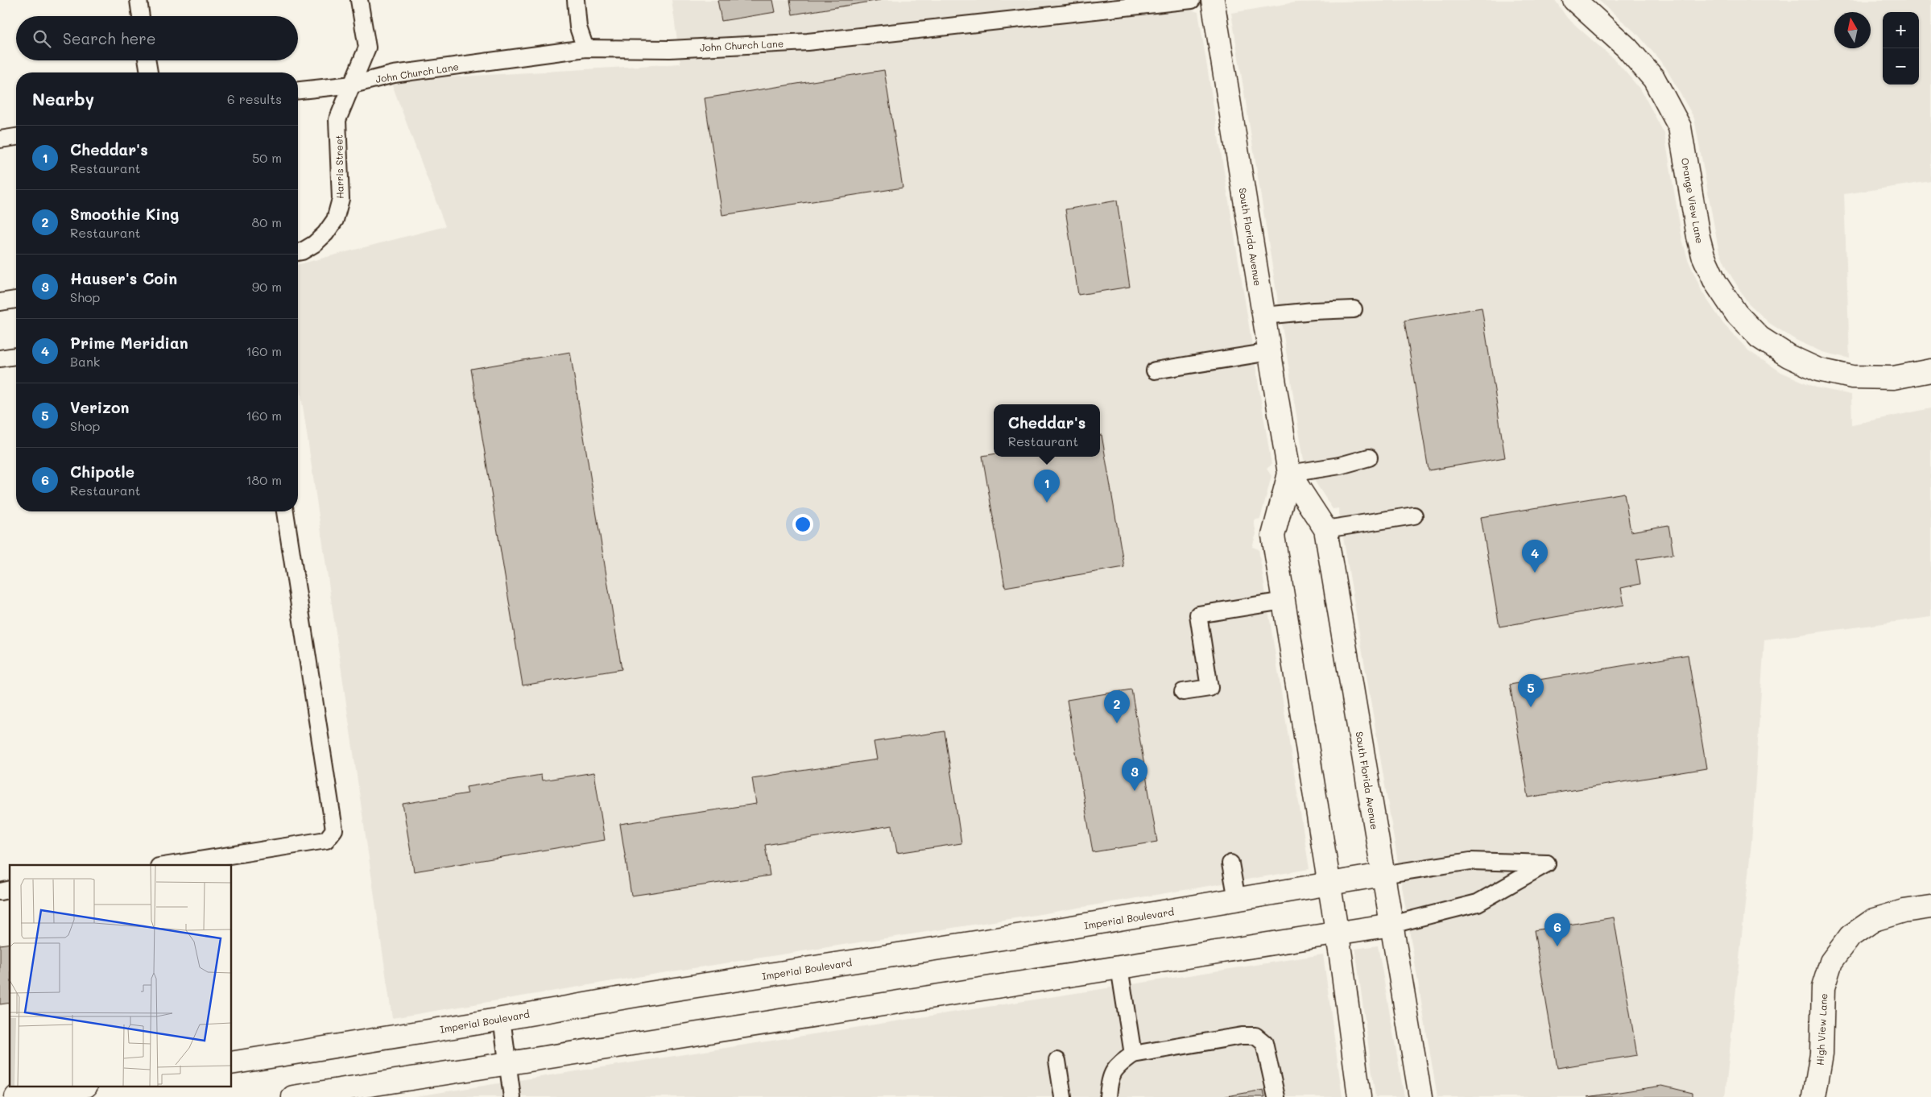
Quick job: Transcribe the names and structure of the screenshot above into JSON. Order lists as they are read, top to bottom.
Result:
{
  "streets": {
    "street": [
      "Orange View Lane",
      "South Florida Avenue",
      "Imperial Boulevard",
      "High View Lane"
    ],
    "lane": ["John Church Lane", "Harris Street"]
  },
  "crossings": [
    ["John Church Lane", "Harris Street"],
    ["South Florida Avenue", "Imperial Boulevard"]
  ],
  "north": "top",
  "page": {
    "map_buttons": ["+", "−"],
    "search": "Search here",
    "heading": ["Nearby", "6 results"],
    "list": [
      {
        "mark": "1",
        "name": "Cheddar's",
        "note": "Restaurant",
        "value": "50 m"
      },
      {
        "mark": "2",
        "name": "Smoothie King",
        "note": "Restaurant",
        "value": "80 m"
      },
      {
        "mark": "3",
        "name": "Hauser's Coin",
        "note": "Shop",
        "value": "90 m"
      },
      {
        "mark": "4",
        "name": "Prime Meridian",
        "note": "Bank",
        "value": "160 m"
      },
      {
        "mark": "5",
        "name": "Verizon",
        "note": "Shop",
        "value": "160 m"
      },
      {
        "mark": "6",
        "name": "Chipotle",
        "note": "Restaurant",
        "value": "180 m"
      }
    ],
    "popup": ["Cheddar's", "Restaurant"],
    "pins": [
      "1",
      "4",
      "5",
      "2",
      "3",
      "6"
    ]
  }
}
